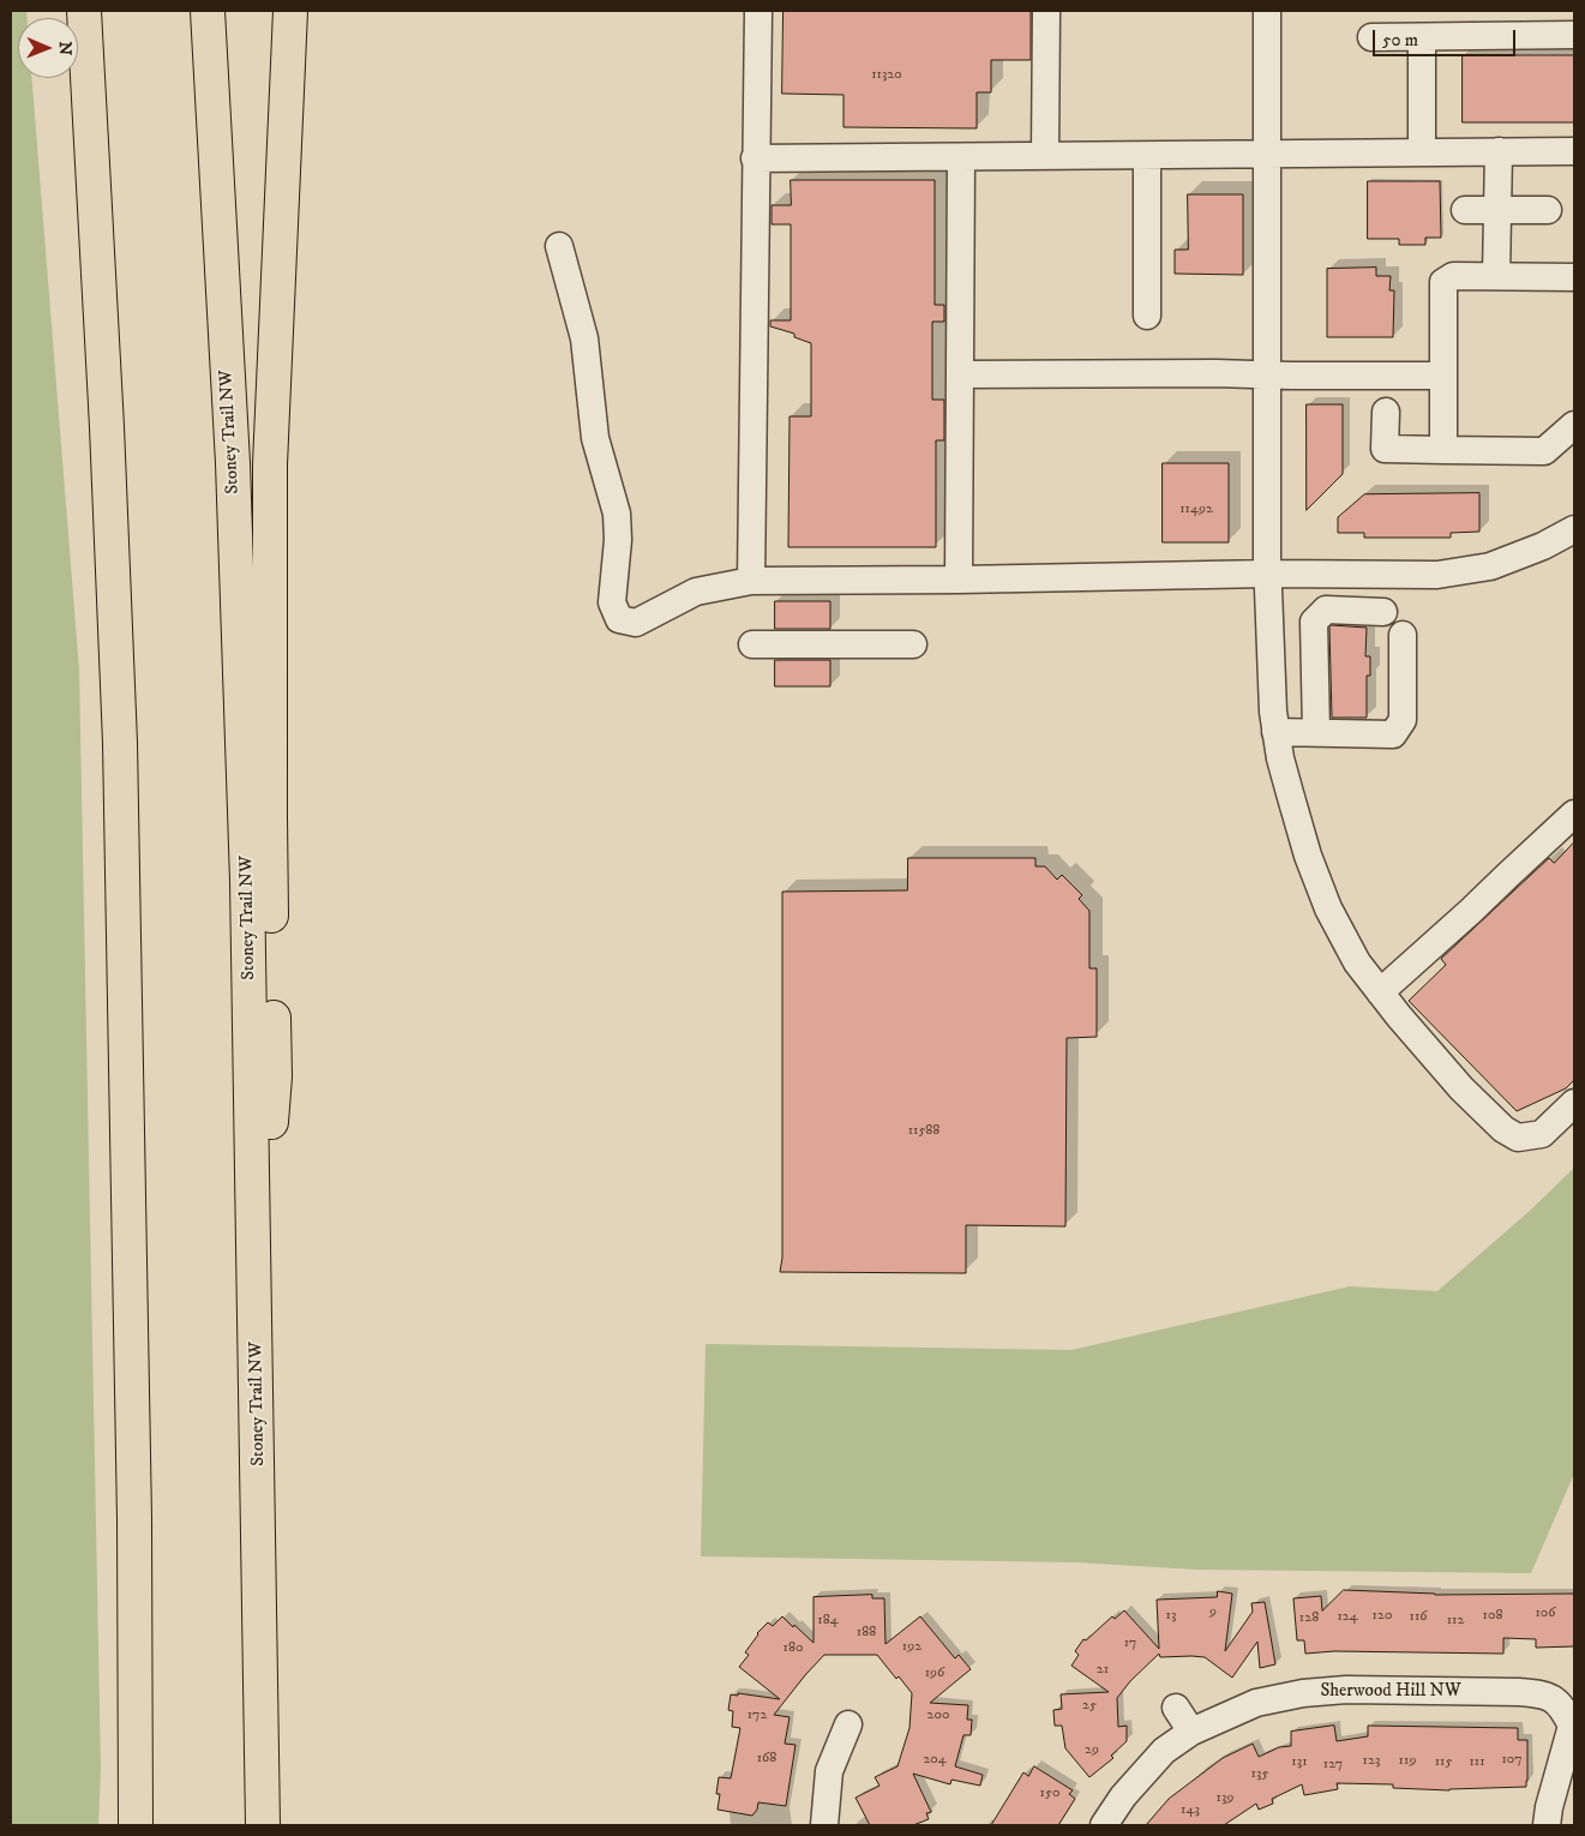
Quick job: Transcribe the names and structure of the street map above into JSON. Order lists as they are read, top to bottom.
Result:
{
  "streets": {
    "highway": ["Stoney Trail NW"],
    "street": ["Sherwood Hill NW"]
  },
  "house_numbers": [
    "11320",
    "11492",
    "11588",
    "9",
    "106",
    "13",
    "120",
    "108",
    "124",
    "116",
    "128",
    "184",
    "112",
    "188",
    "17",
    "192",
    "180",
    "21",
    "196",
    "25",
    "172",
    "200",
    "29",
    "168",
    "204",
    "107",
    "123",
    "119",
    "131",
    "115",
    "111",
    "127",
    "135",
    "150",
    "139",
    "143"
  ],
  "scale_bar": "50 m",
  "north": "right"
}
